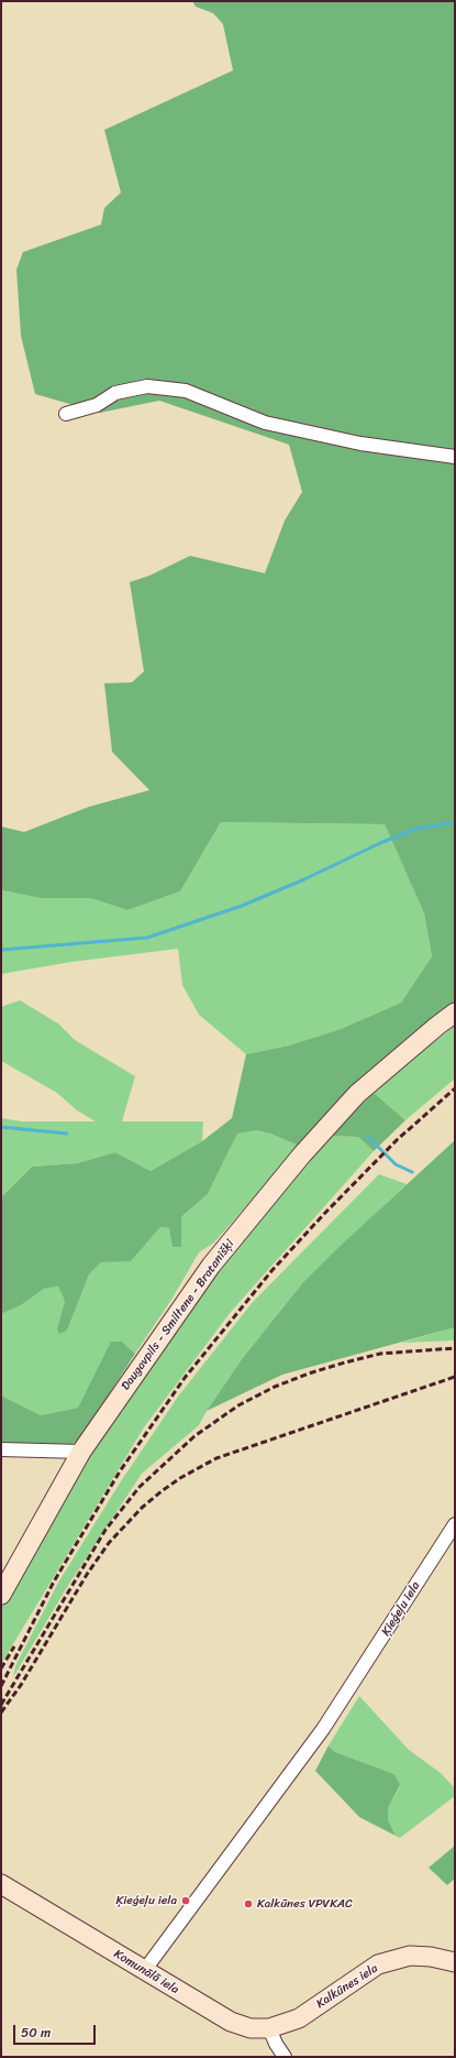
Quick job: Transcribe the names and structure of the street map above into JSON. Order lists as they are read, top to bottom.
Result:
{
  "streets": {
    "main road": ["Daugavpils - Smiltene - Bratanišķi", "Komunālā iela", "Kalkūnes iela"],
    "street": ["Ķieģeļu iela"]
  },
  "crossings": [
    ["Ķieģeļu iela", "Komunālā iela"],
    ["Komunālā iela", "Kalkūnes iela"]
  ],
  "places": ["Ķieģeļu iela", "Kalkūnes VPVKAC"],
  "scale_bar": "50 m"
}
